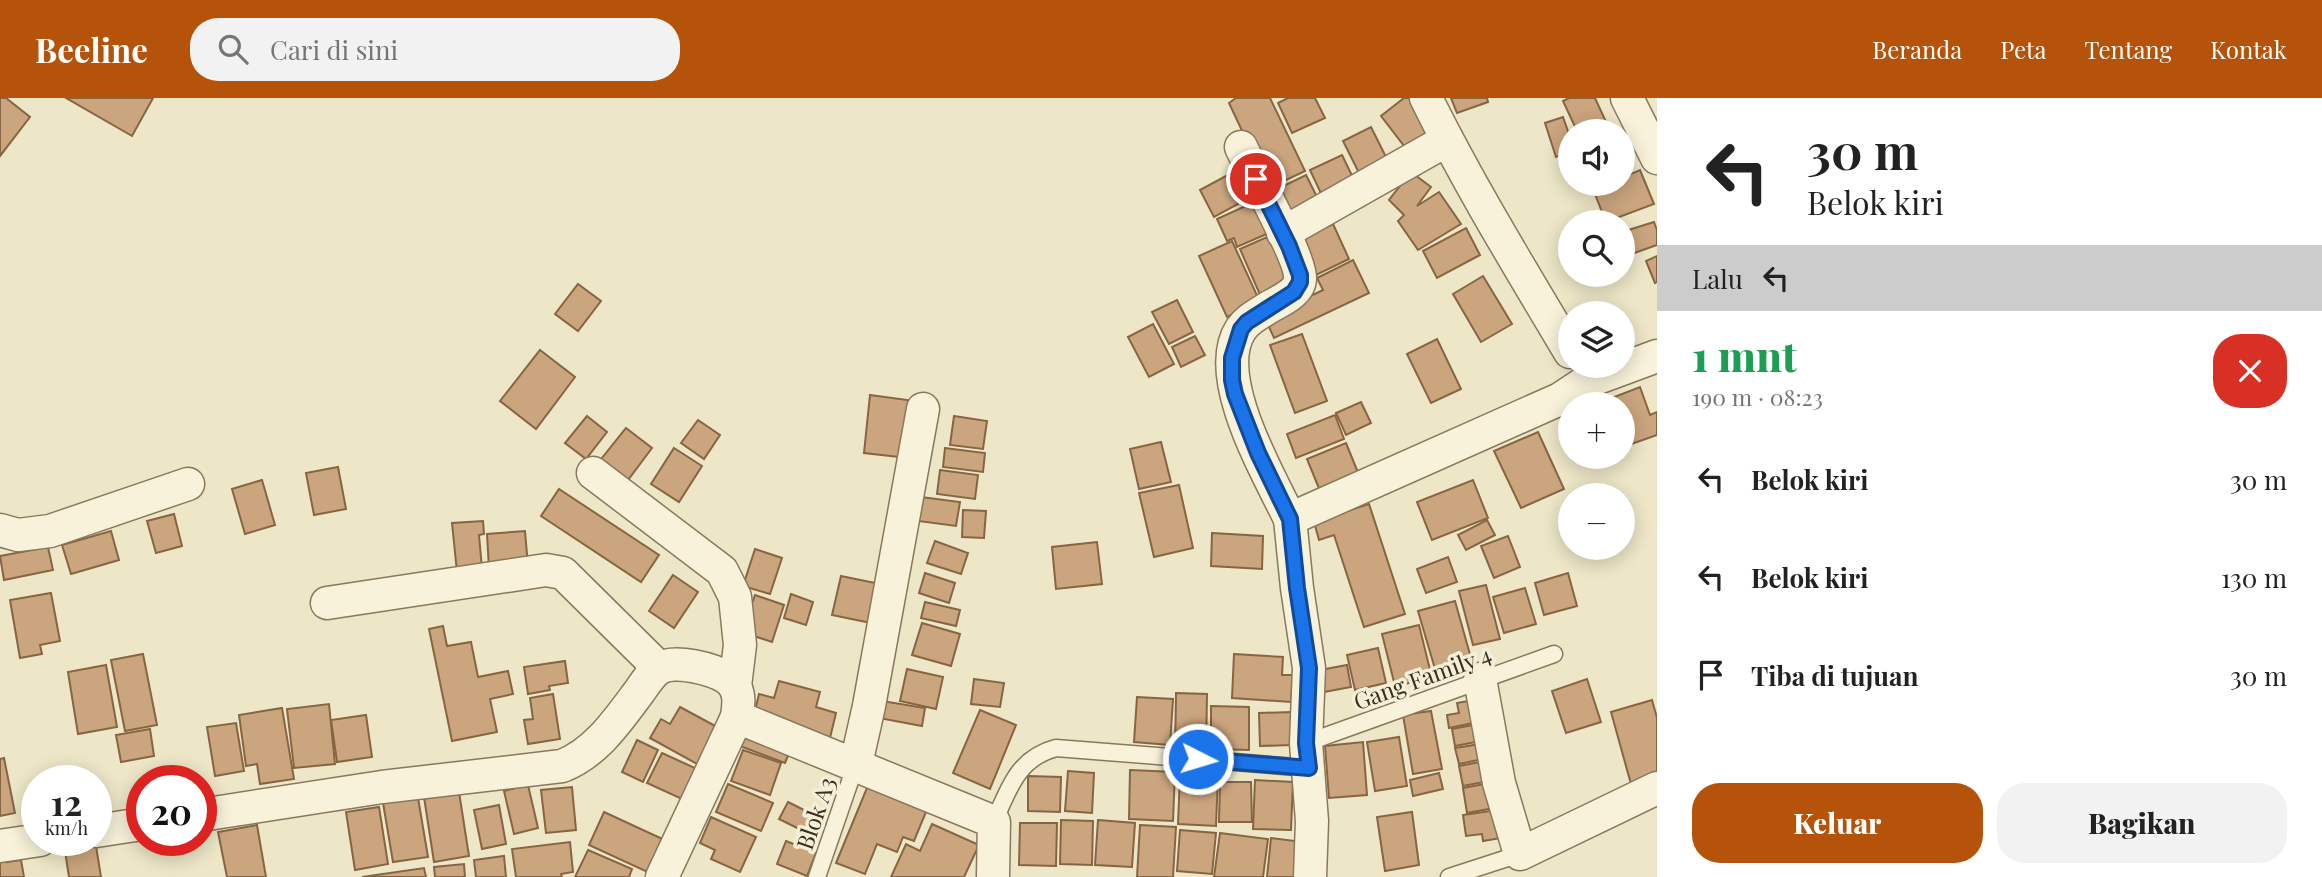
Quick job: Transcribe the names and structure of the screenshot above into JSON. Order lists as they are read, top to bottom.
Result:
{
  "streets": {
    "lane": ["Gang Family 4", "Blok A3"]
  },
  "page": {
    "header": "Beeline",
    "search": "Cari di sini",
    "nav": [
      "Beranda",
      "Peta",
      "Tentang",
      "Kontak"
    ],
    "turn": ["30 m", "Belok kiri"],
    "map_buttons": ["+", "−"],
    "then": "Lalu",
    "heading": ["1 mnt", "190 m · 08:23"],
    "list": [
      {
        "name": "Belok kiri",
        "value": "30 m"
      },
      {
        "name": "Belok kiri",
        "value": "130 m"
      },
      {
        "name": "Tiba di tujuan",
        "value": "30 m"
      }
    ],
    "speed": "12 km/h",
    "limit": "20",
    "buttons": ["Keluar", "Bagikan"]
  }
}
